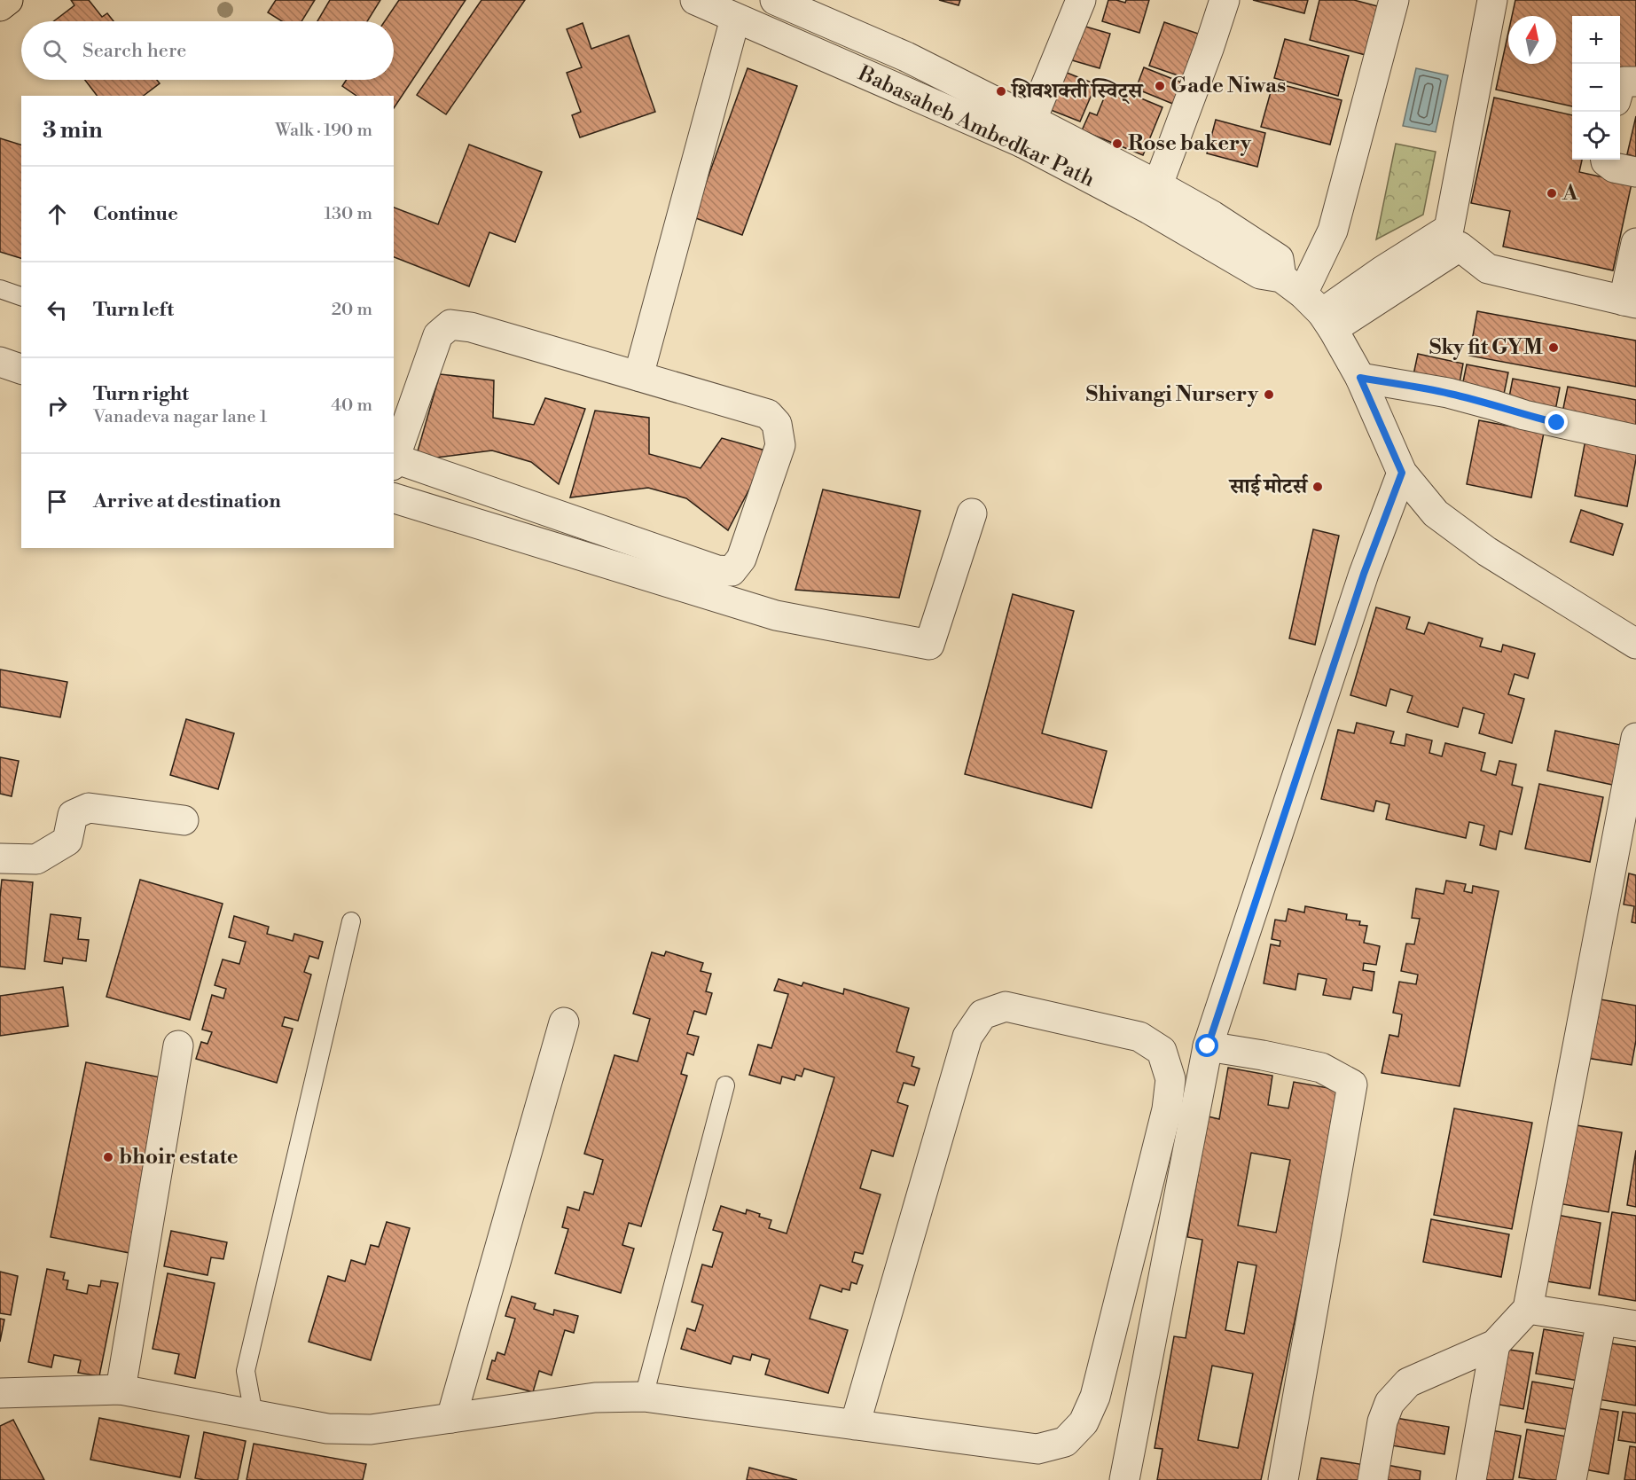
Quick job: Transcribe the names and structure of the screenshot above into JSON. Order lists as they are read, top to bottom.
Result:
{
  "streets": {
    "street": ["Babasaheb Ambedkar Path"]
  },
  "places": [
    "Gade Niwas",
    "शिवशक्ती स्विट्स",
    "Rose bakery",
    "A",
    "Sky fit GYM",
    "Shivangi Nursery",
    "साई मोटर्स",
    "bhoir estate"
  ],
  "north": "top",
  "page": {
    "map_buttons": ["+", "−"],
    "search": "Search here",
    "heading": ["3 min", "Walk · 190 m"],
    "list": [
      ["Continue", "130 m"],
      ["Turn left", "20 m"],
      ["Turn right", "Vanadeva nagar lane 1", "40 m"],
      "Arrive at destination"
    ]
  }
}
